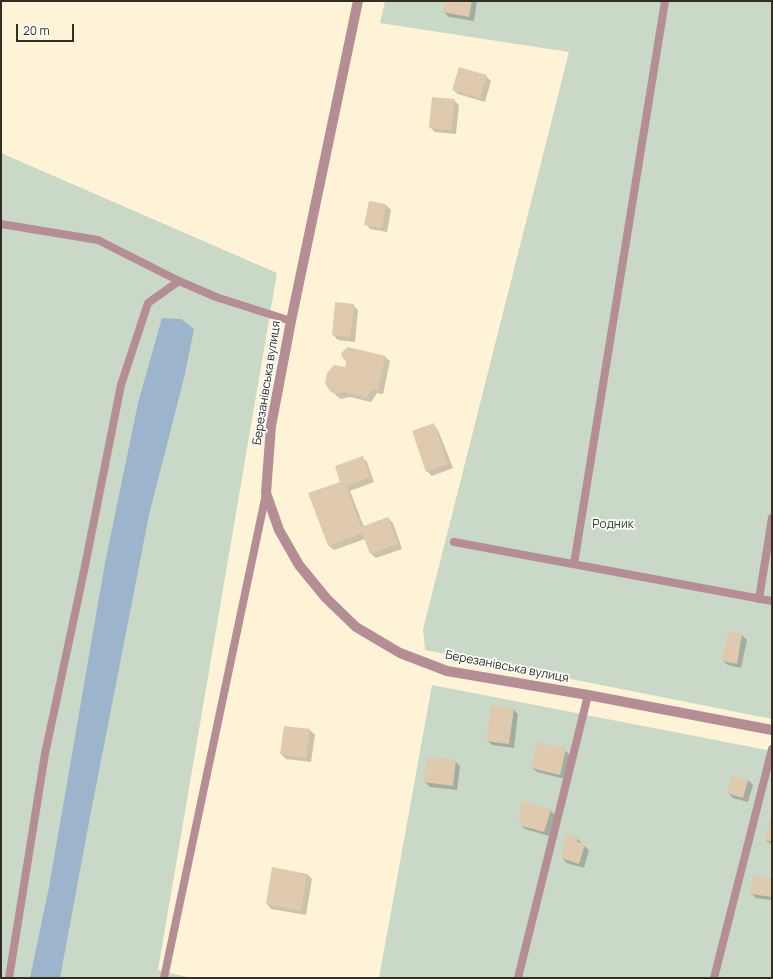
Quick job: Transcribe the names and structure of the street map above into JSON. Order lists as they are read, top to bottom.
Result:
{
  "streets": {
    "street": ["Березанівська вулиця"]
  },
  "parks": ["Родник"],
  "scale_bar": "20 m"
}
